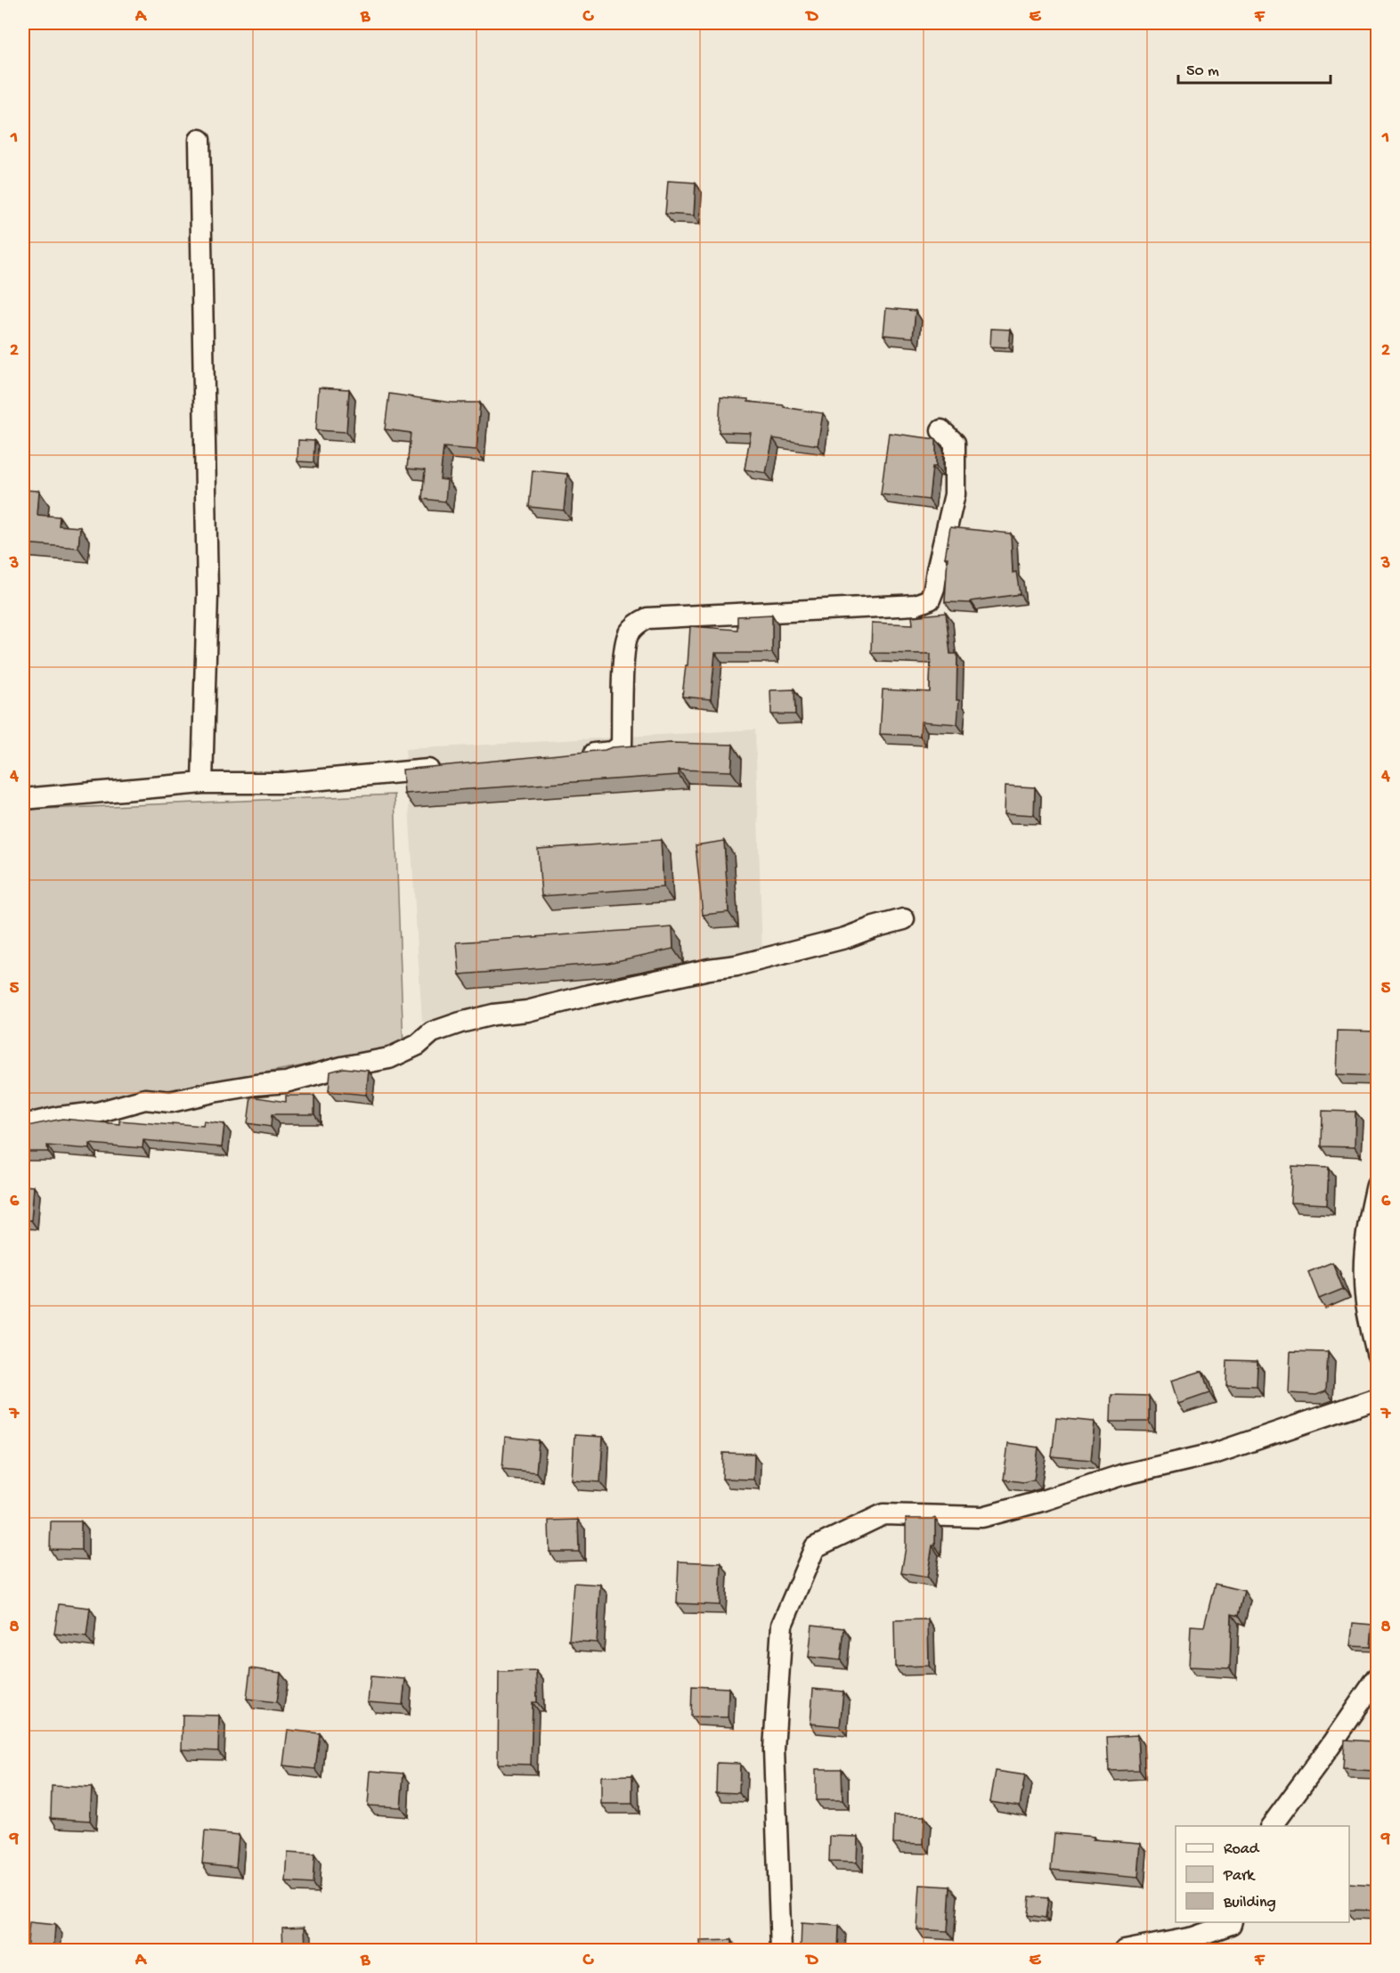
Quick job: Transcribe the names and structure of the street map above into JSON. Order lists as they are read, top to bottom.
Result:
{
  "legend": ["Road", "Park", "Building"],
  "scale_bar": "50 m",
  "grid": {
    "columns": [
      "A",
      "B",
      "C",
      "D",
      "E",
      "F"
    ],
    "rows": [
      "1",
      "2",
      "3",
      "4",
      "5",
      "6",
      "7",
      "8",
      "9"
    ]
  }
}
